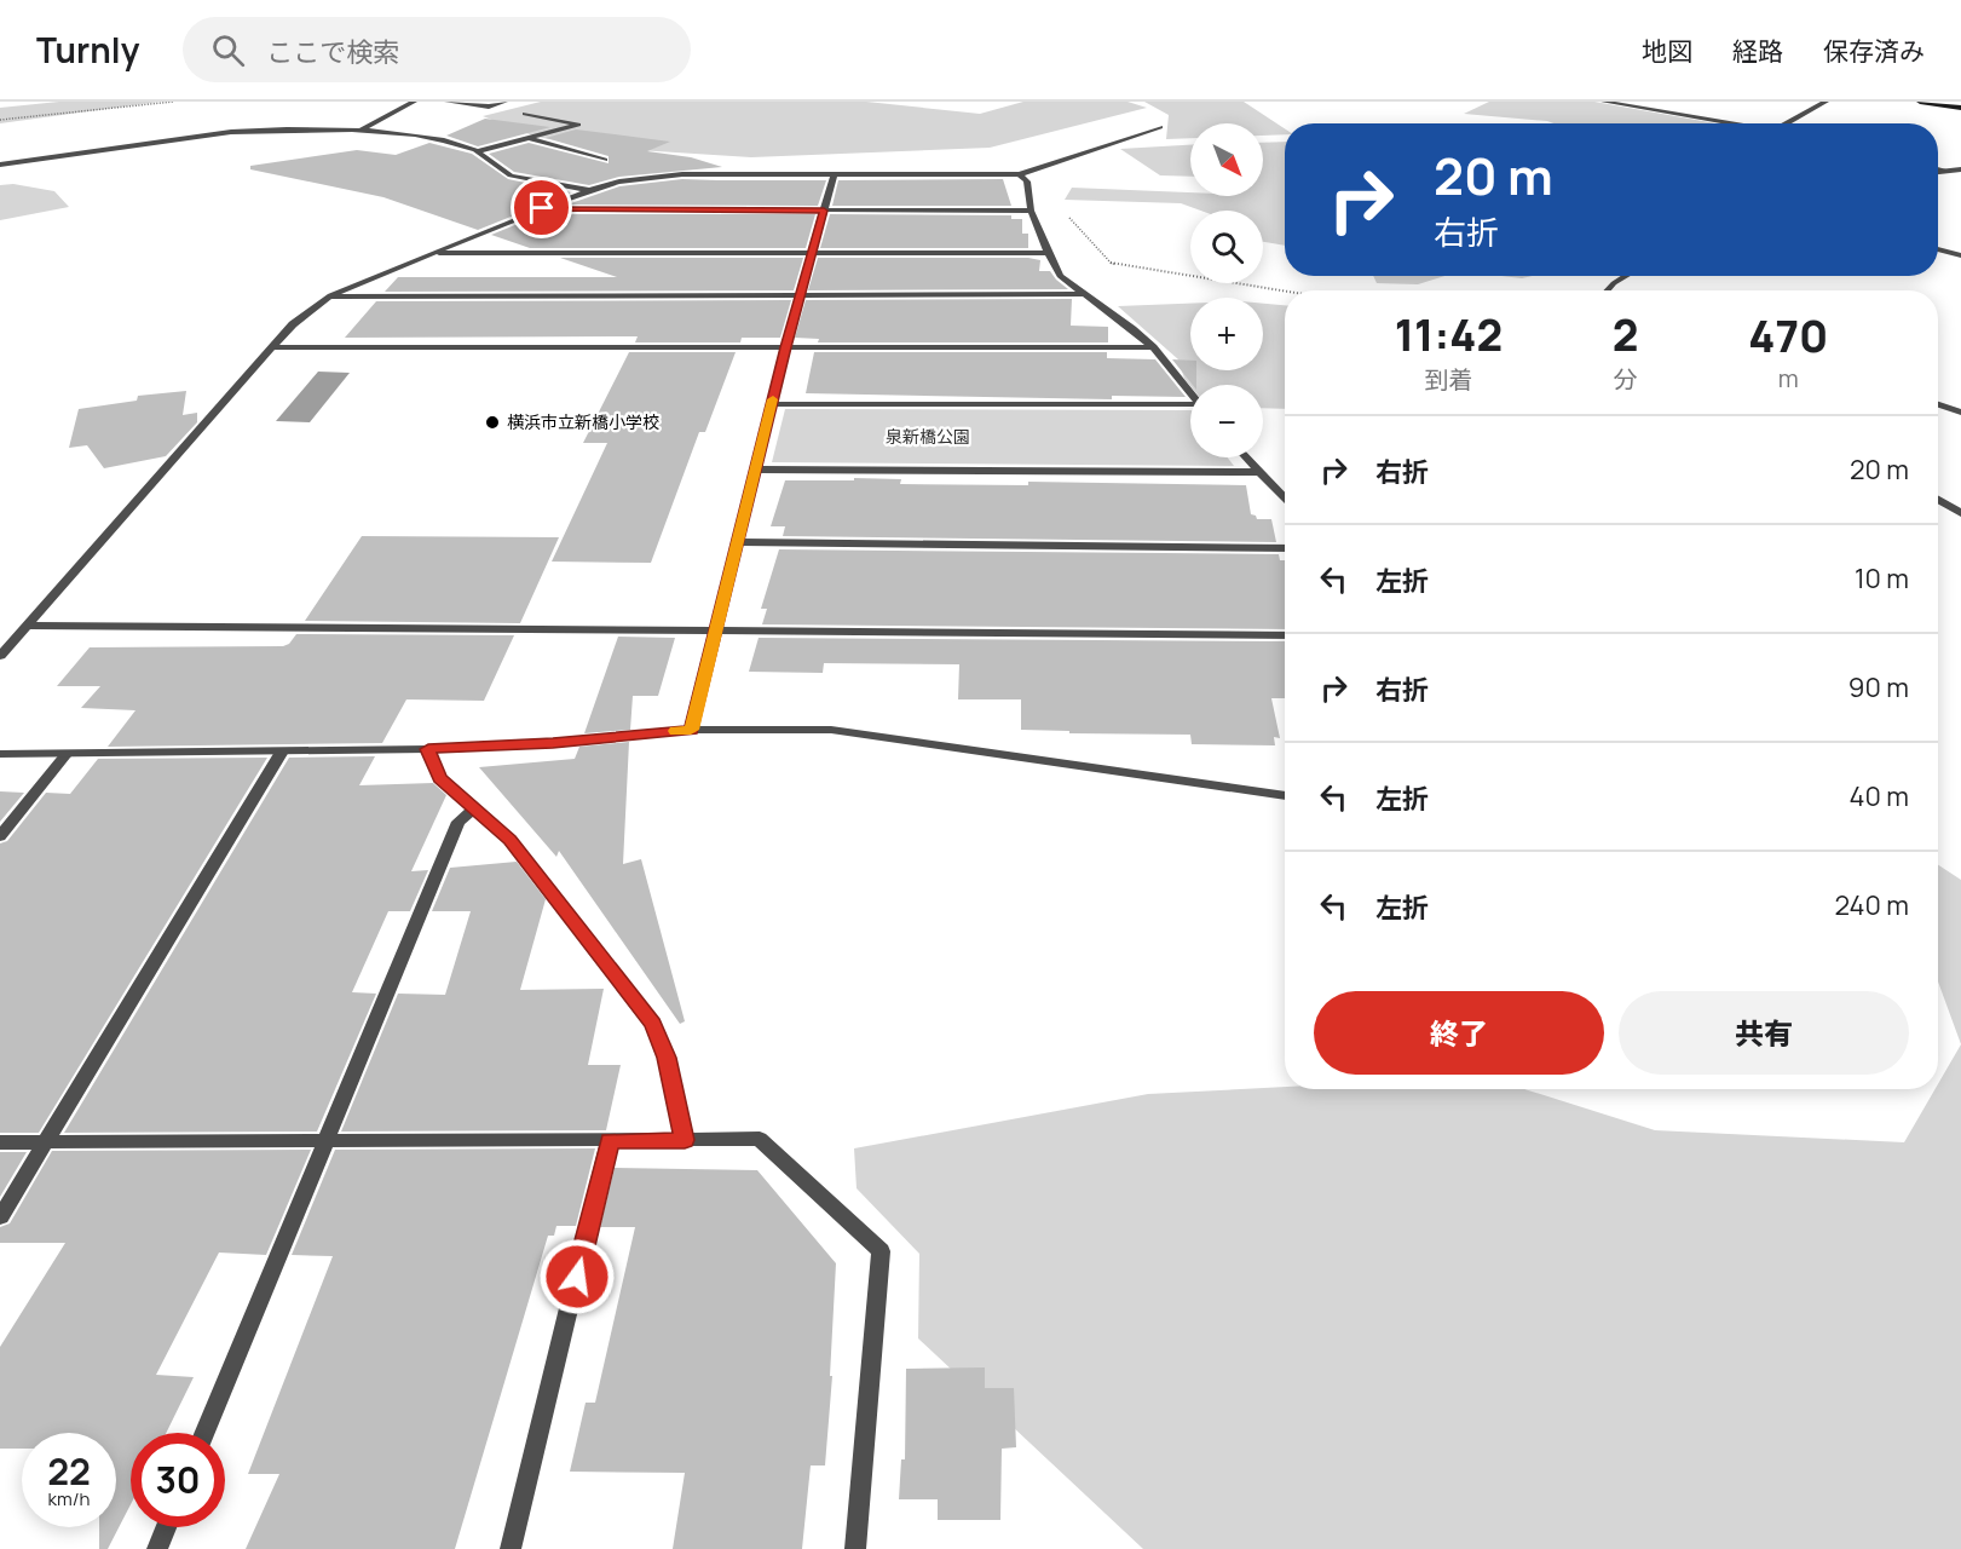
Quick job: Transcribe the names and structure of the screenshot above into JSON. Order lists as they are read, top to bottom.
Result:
{
  "parks": ["泉新橋公園"],
  "places": ["横浜市立新橋小学校"],
  "north": "bottom right",
  "page": {
    "header": "Turnly",
    "search": "ここで検索",
    "nav": ["地図", "経路", "保存済み"],
    "map_buttons": ["+", "−"],
    "turn": ["20 m", "右折"],
    "eta": [
      "11:42",
      "到着",
      "2",
      "分",
      "470",
      "m"
    ],
    "list": [
      {
        "name": "右折",
        "value": "20 m"
      },
      {
        "name": "左折",
        "value": "10 m"
      },
      {
        "name": "右折",
        "value": "90 m"
      },
      {
        "name": "左折",
        "value": "40 m"
      },
      {
        "name": "左折",
        "value": "240 m"
      }
    ],
    "buttons": ["終了", "共有"],
    "speed": "22 km/h",
    "limit": "30"
  }
}
